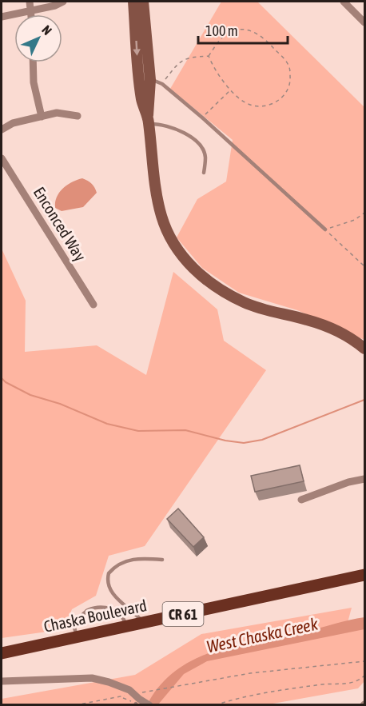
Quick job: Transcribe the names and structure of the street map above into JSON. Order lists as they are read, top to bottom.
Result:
{
  "streets": {
    "main road": ["CR 61", "Chaska Boulevard"],
    "street": ["Enconced Way"]
  },
  "water": ["West Chaska Creek"],
  "scale_bar": "100 m",
  "north": "top right"
}
